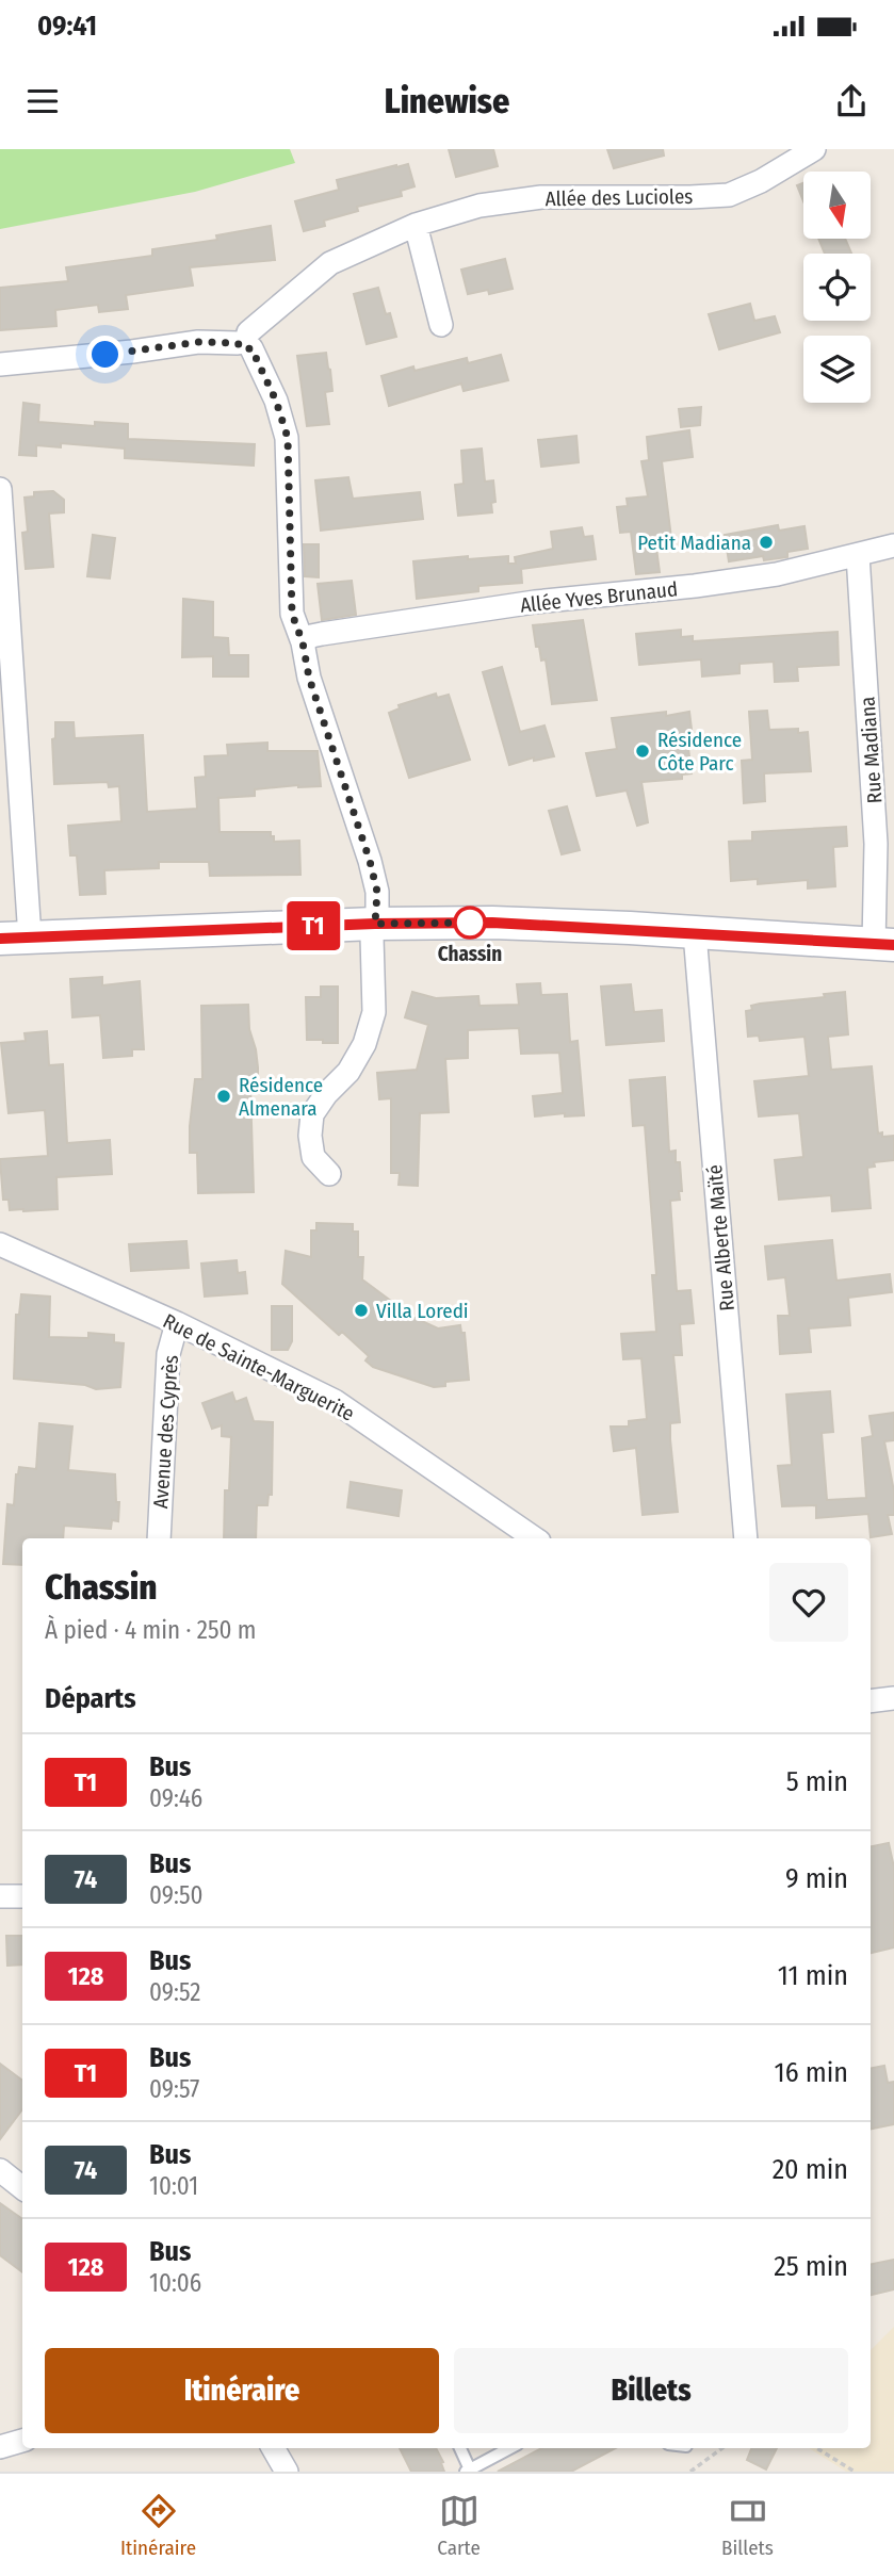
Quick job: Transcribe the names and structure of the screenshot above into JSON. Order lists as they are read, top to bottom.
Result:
{
  "streets": {
    "street": [
      "Allée des Lucioles",
      "Allée Yves Brunaud",
      "Rue Madiana",
      "Rue Alberte Maïté",
      "Rue de Sainte-Marguerite",
      "Avenue des Cyprès"
    ]
  },
  "crossings": [
    ["Allée Yves Brunaud", "Rue Madiana"],
    ["Rue de Sainte-Marguerite", "Avenue des Cyprès"]
  ],
  "places": [
    "Petit Madiana",
    "Résidence Côte Parc",
    "Chassin",
    "Résidence Almenara",
    "Villa Loredi"
  ],
  "lines": ["bus line T1"],
  "north": "bottom",
  "page": {
    "status": "09:41",
    "header": "Linewise",
    "on_map": "T1",
    "heading": [
      ["Chassin", "À pied · 4 min · 250 m"],
      "Départs"
    ],
    "list": [
      {
        "mark": "T1",
        "name": "Bus",
        "note": "09:46",
        "value": "5 min"
      },
      {
        "mark": "74",
        "name": "Bus",
        "note": "09:50",
        "value": "9 min"
      },
      {
        "mark": "128",
        "name": "Bus",
        "note": "09:52",
        "value": "11 min"
      },
      {
        "mark": "T1",
        "name": "Bus",
        "note": "09:57",
        "value": "16 min"
      },
      {
        "mark": "74",
        "name": "Bus",
        "note": "10:01",
        "value": "20 min"
      },
      {
        "mark": "128",
        "name": "Bus",
        "note": "10:06",
        "value": "25 min"
      }
    ],
    "buttons": ["Itinéraire", "Billets"],
    "tabs": ["Itinéraire", "Carte", "Billets"]
  }
}
